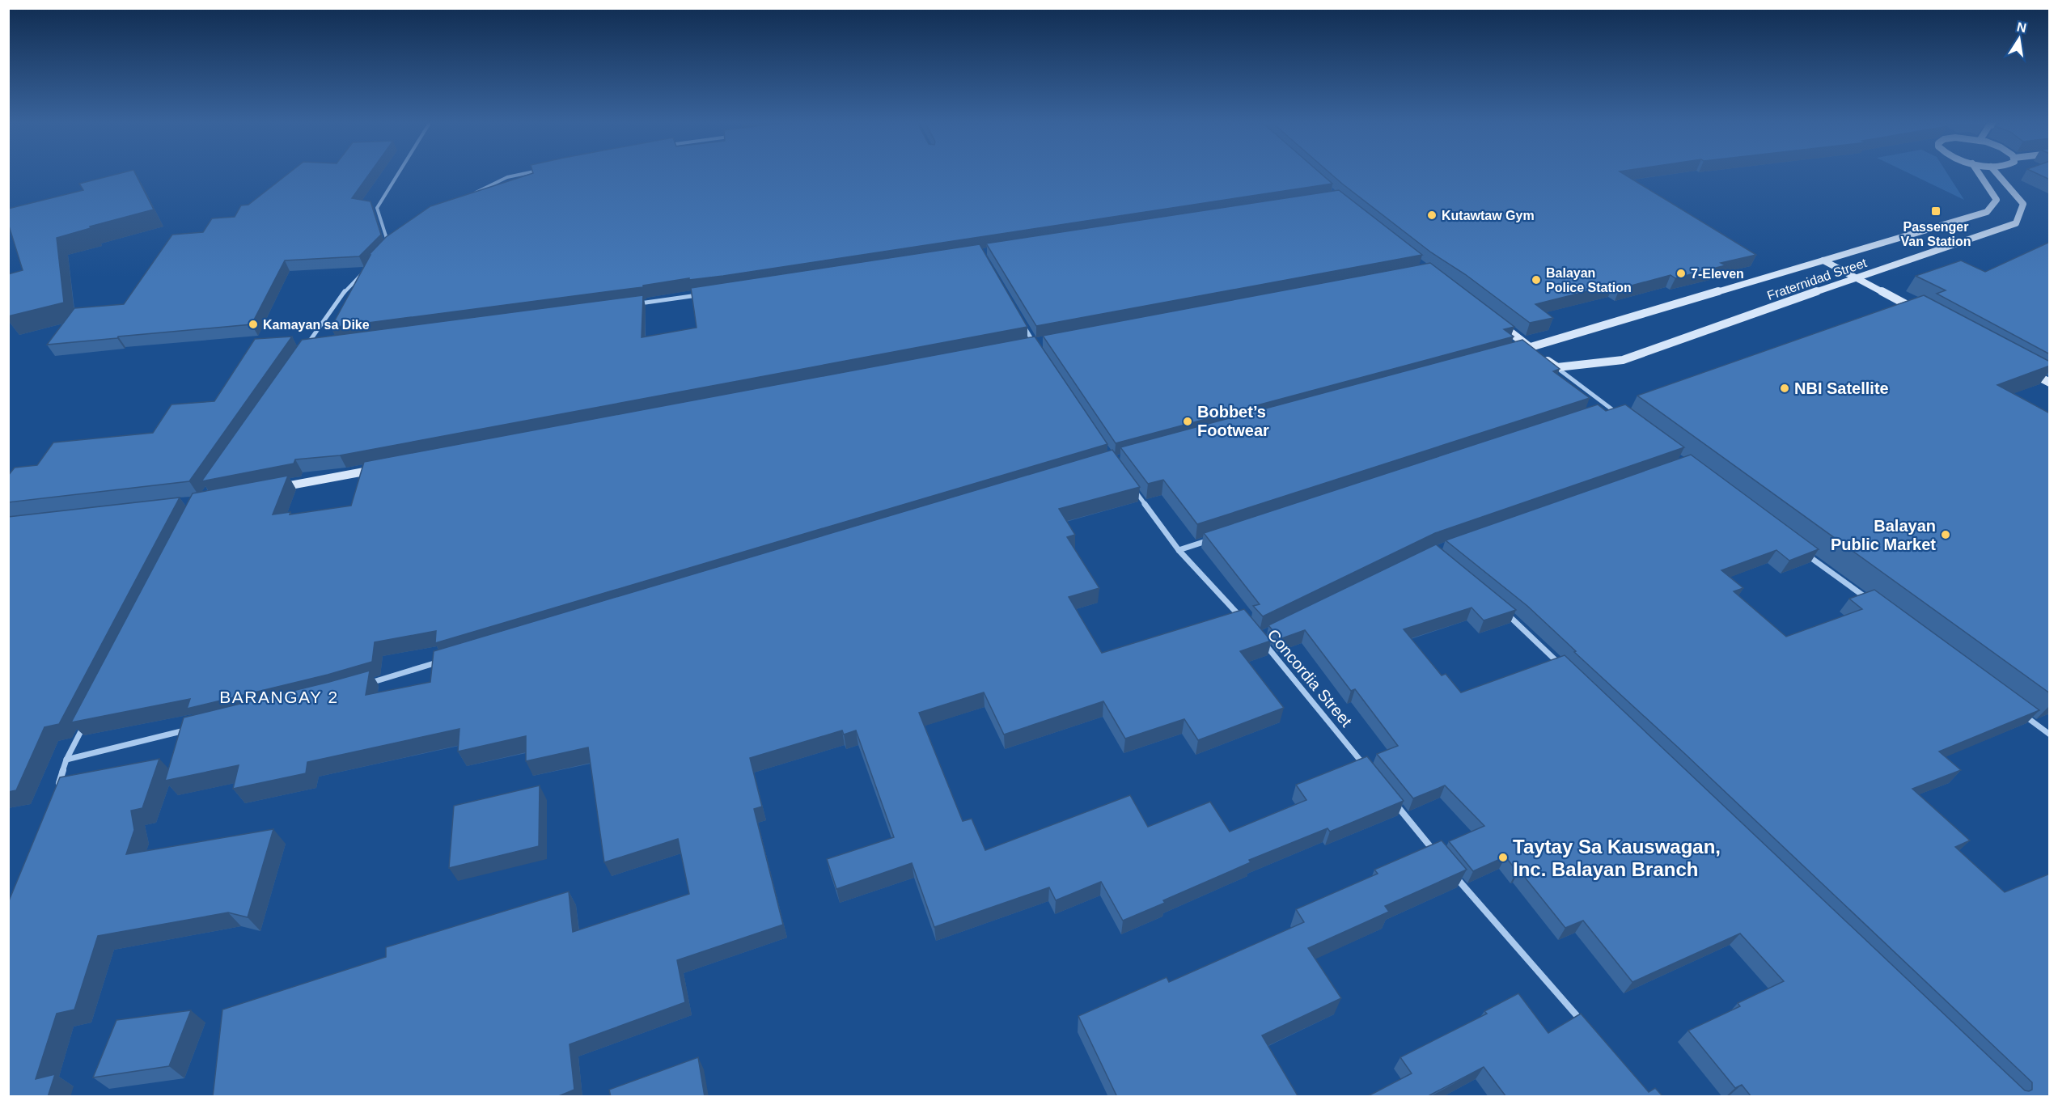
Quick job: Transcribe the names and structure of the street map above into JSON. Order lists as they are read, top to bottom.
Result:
{
  "streets": {
    "street": ["Fraternidad Street", "Concordia Street"]
  },
  "districts": ["BARANGAY 2"],
  "places": {
    "transit": ["Passenger Van Station"],
    "other": [
      "Kutawtaw Gym",
      "7-Eleven",
      "Balayan Police Station",
      "Kamayan sa Dike",
      "NBI Satellite",
      "Bobbet’s Footwear",
      "Balayan Public Market",
      "Taytay Sa Kauswagan, Inc. Balayan Branch"
    ]
  },
  "north": "top"
}
